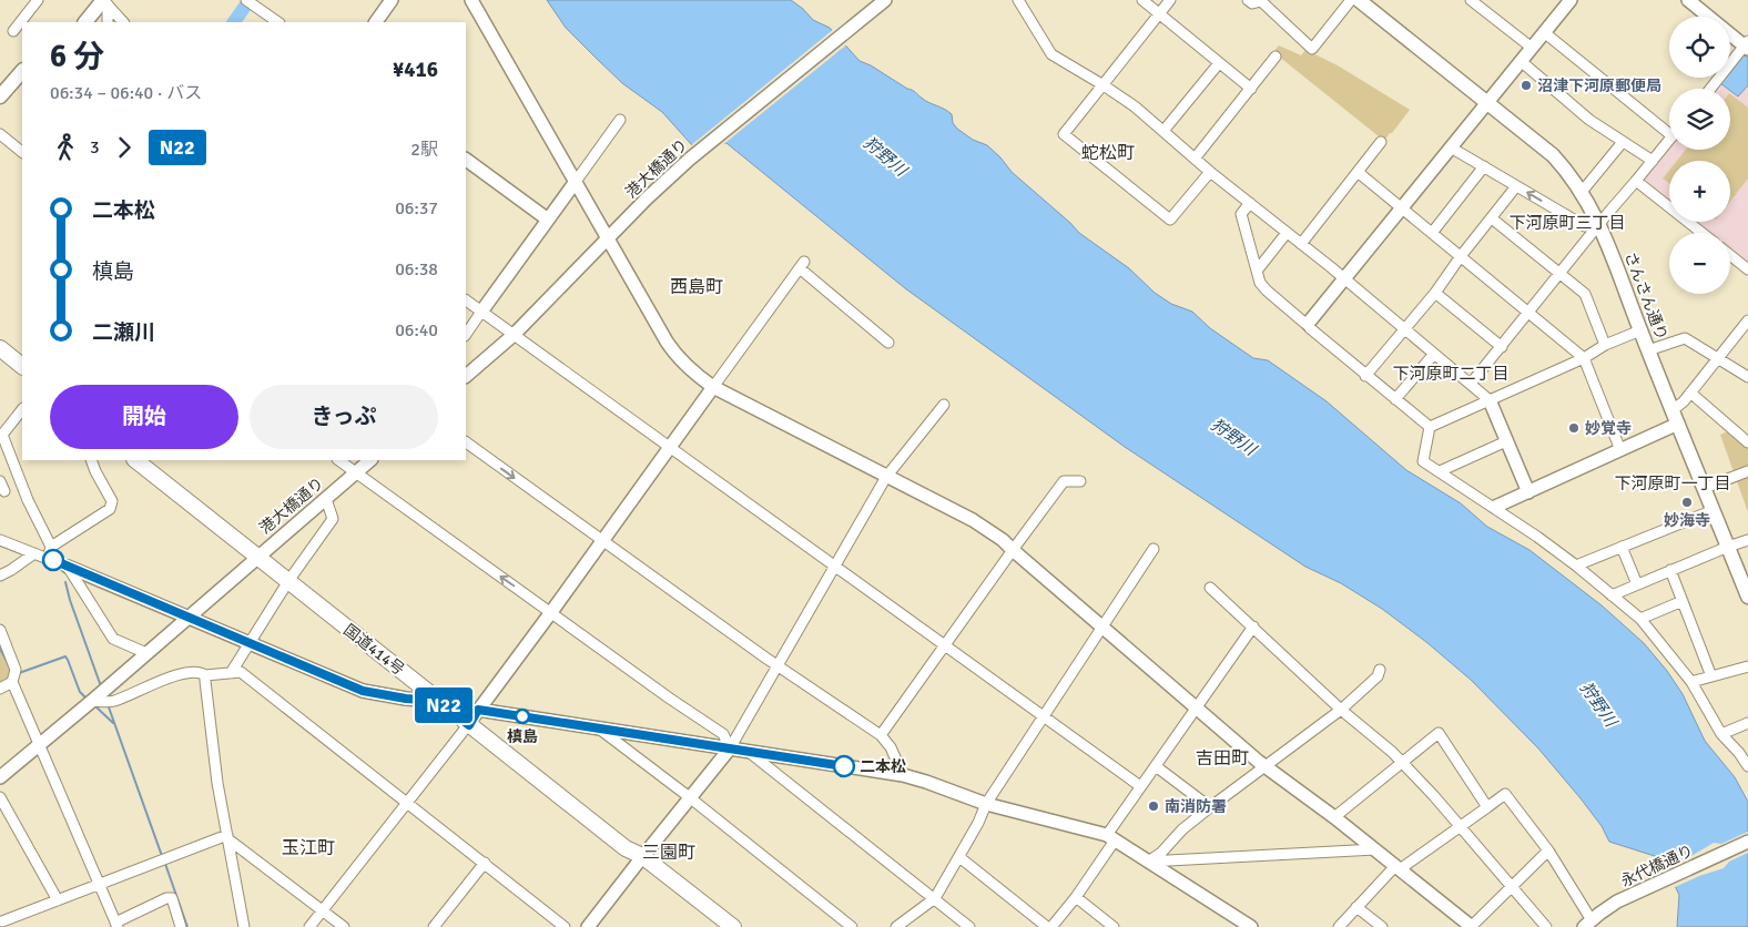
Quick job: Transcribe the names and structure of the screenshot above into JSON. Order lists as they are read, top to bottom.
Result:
{
  "streets": {
    "highway": ["国道414号"],
    "main road": ["さんさん通り"],
    "street": ["港大橋通り", "永代橋通り"]
  },
  "crossings": [
    ["港大橋通り", "国道414号"]
  ],
  "districts": [
    "蛇松町",
    "下河原町三丁目",
    "西島町",
    "下河原町二丁目",
    "下河原町一丁目",
    "吉田町",
    "玉江町",
    "三園町"
  ],
  "water": ["狩野川"],
  "places": [
    "沼津下河原郵便局",
    "妙覚寺",
    "妙海寺",
    "槙島",
    "二本松",
    "南消防署"
  ],
  "lines": ["bus line N22"],
  "page": {
    "on_map": "N22",
    "map_buttons": ["+", "−"],
    "heading": ["6 分", "06:34 – 06:40 · バス", "¥416"],
    "legs": ["3", "N22", "2駅"],
    "list": [
      {
        "name": "二本松",
        "value": "06:37"
      },
      {
        "name": "槙島",
        "value": "06:38"
      },
      {
        "name": "二瀬川",
        "value": "06:40"
      }
    ],
    "buttons": ["開始", "きっぷ"]
  }
}
